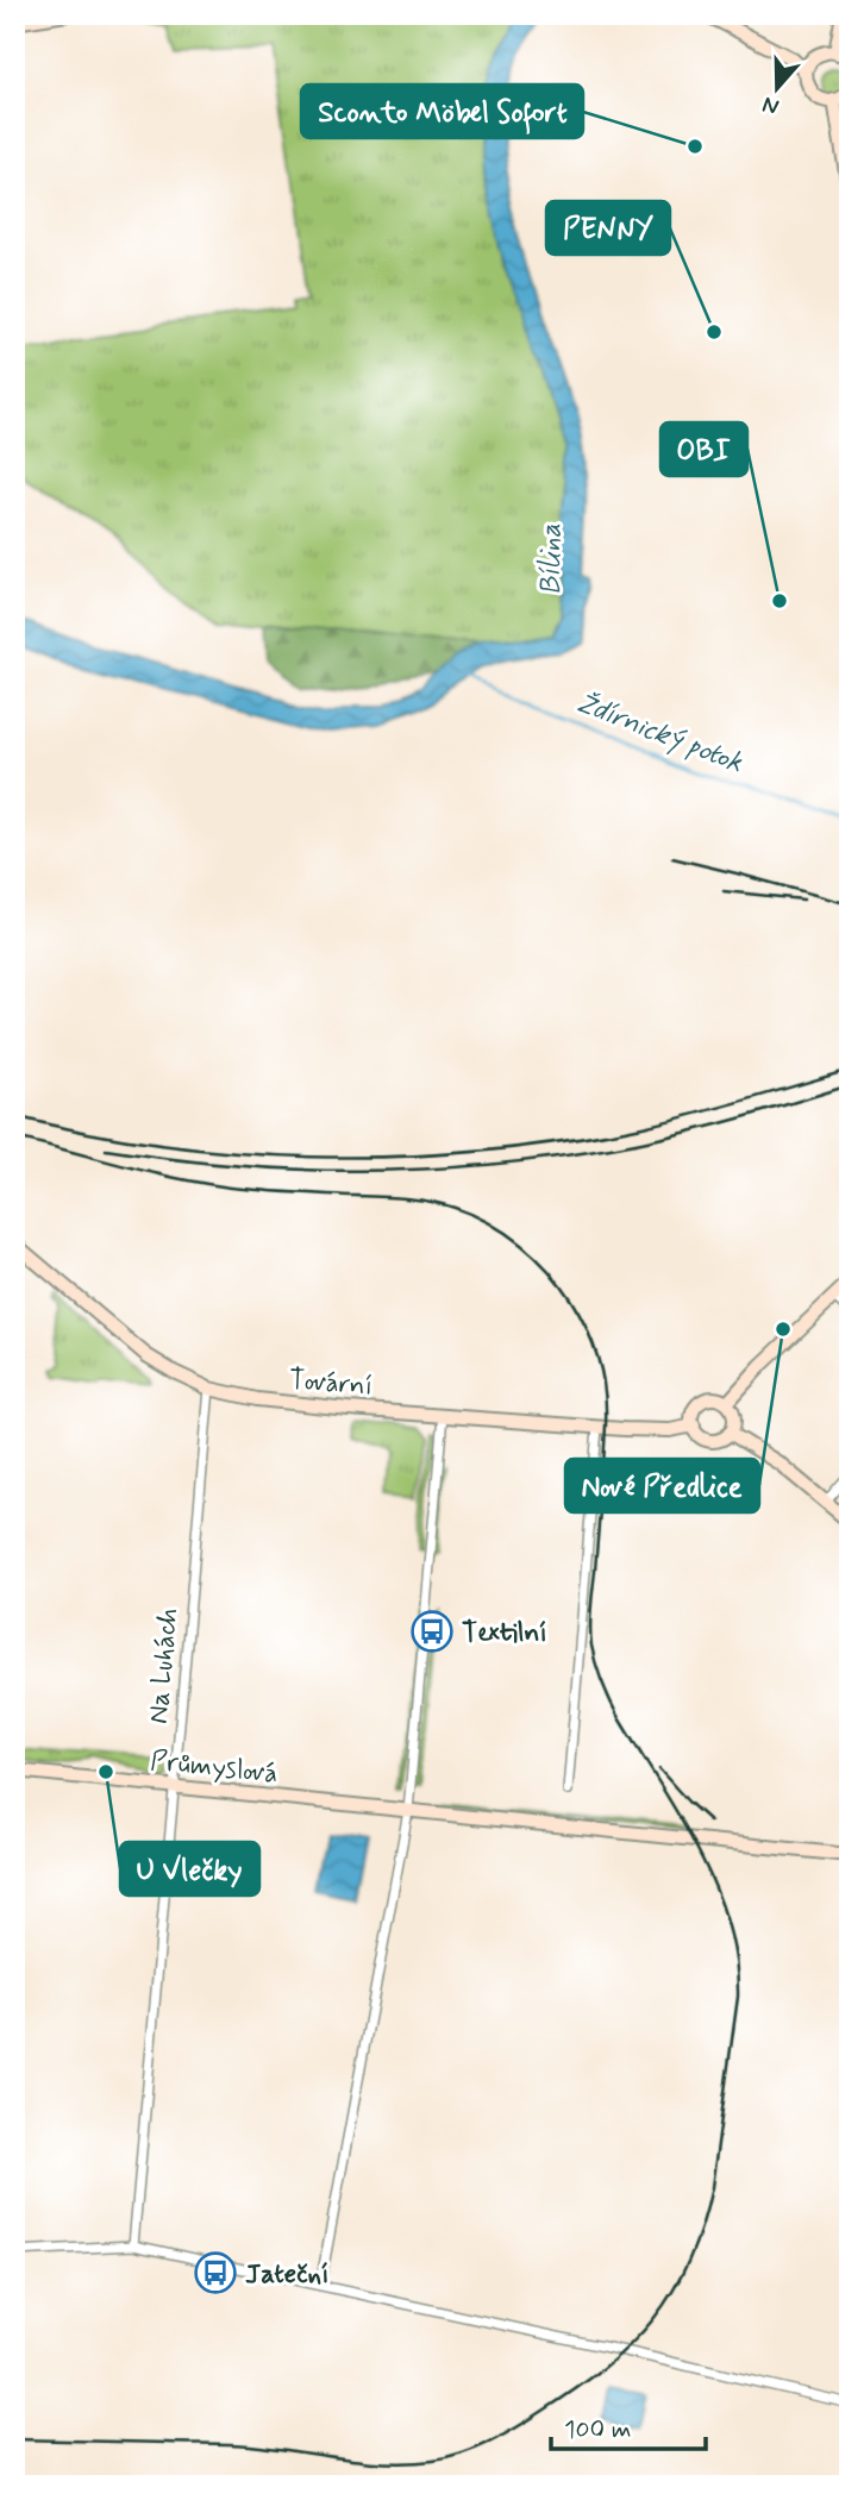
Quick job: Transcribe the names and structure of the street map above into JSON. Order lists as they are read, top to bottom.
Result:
{
  "streets": {
    "street": ["Tovární", "Na Luhách", "Průmyslová"]
  },
  "crossings": [
    ["Tovární", "Na Luhách"],
    ["Na Luhách", "Průmyslová"]
  ],
  "water": ["Bílina", "Ždírnický potok"],
  "places": {
    "other": [
      "Sconto Möbel Sofort",
      "PENNY",
      "OBI",
      "Nové Předlice",
      "U Vlečky"
    ],
    "bus stop": ["Textilní", "Jateční"]
  },
  "scale_bar": "100 m",
  "north": "bottom"
}
